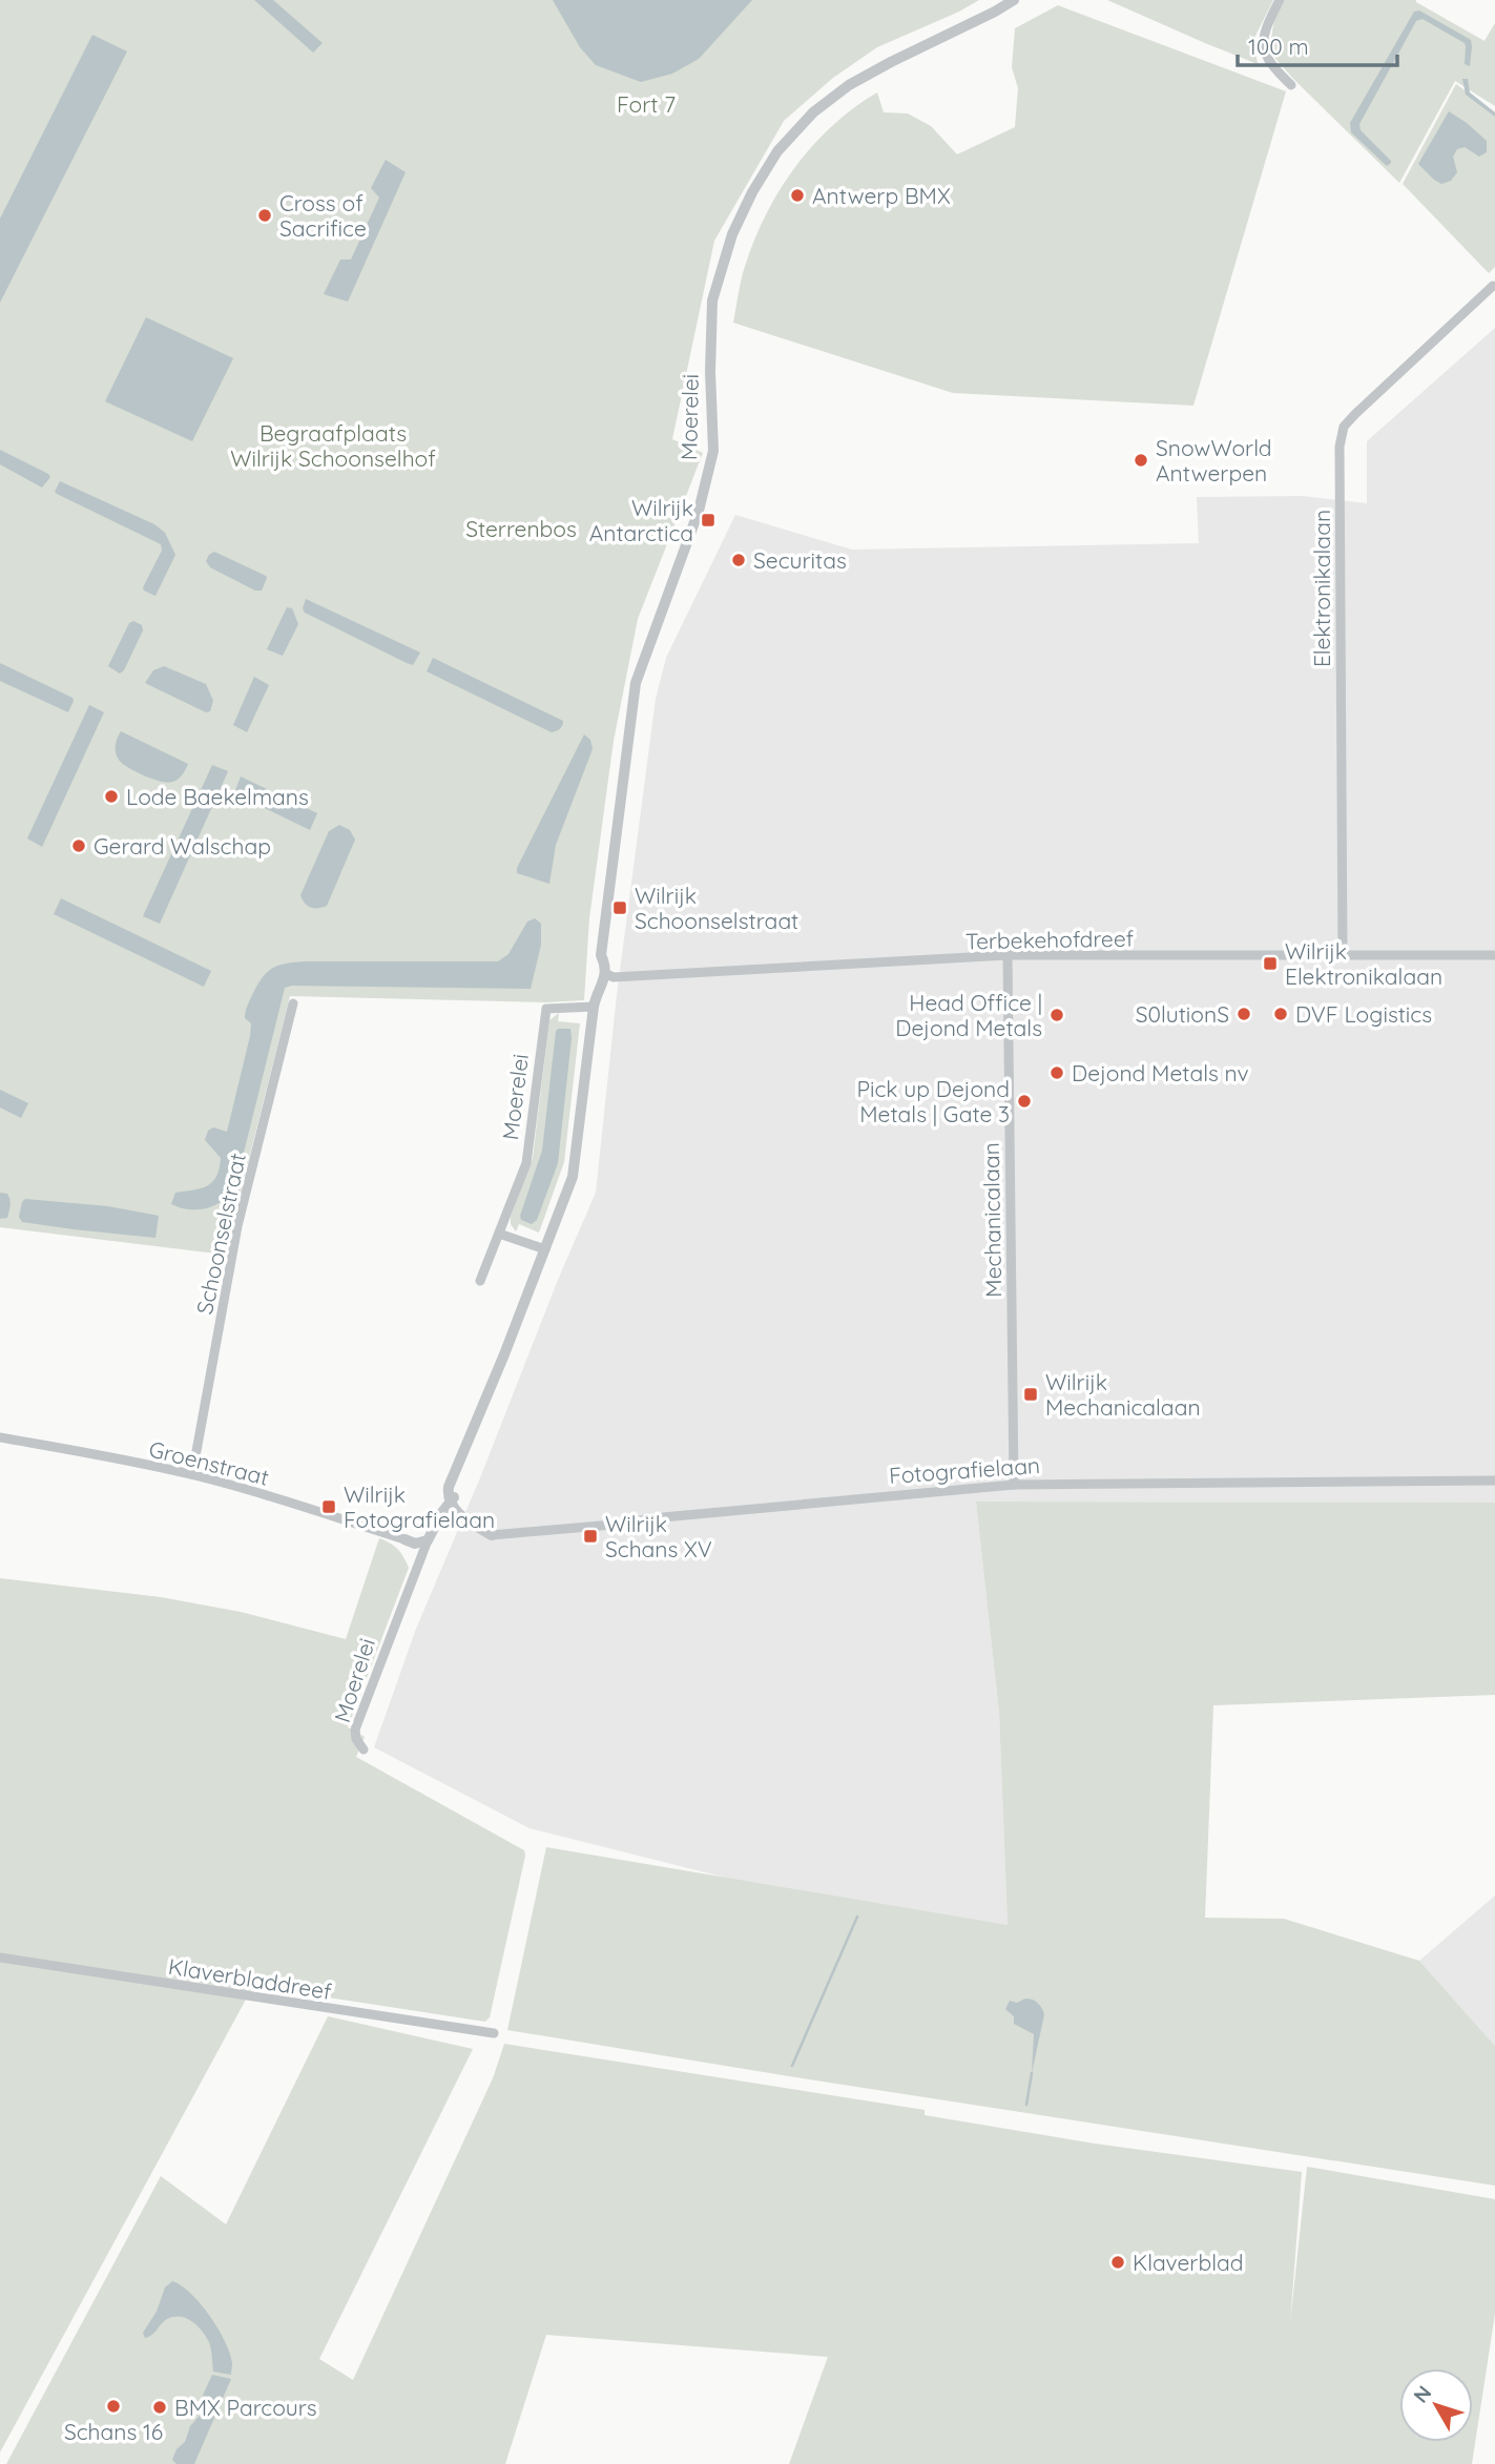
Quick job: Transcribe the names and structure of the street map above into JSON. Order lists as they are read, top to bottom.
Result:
{
  "streets": {
    "street": [
      "Moerelei",
      "Elektronikalaan",
      "Terbekehofdreef",
      "Mechanicalaan",
      "Schoonselstraat",
      "Groenstraat",
      "Fotografielaan",
      "Klaverbladdreef"
    ]
  },
  "crossings": [
    ["Moerelei", "Terbekehofdreef"],
    ["Moerelei", "Fotografielaan"],
    ["Elektronikalaan", "Terbekehofdreef"],
    ["Terbekehofdreef", "Mechanicalaan"],
    ["Mechanicalaan", "Fotografielaan"],
    ["Schoonselstraat", "Groenstraat"]
  ],
  "parks": ["Fort 7", "Begraafplaats Wilrijk Schoonselhof", "Sterrenbos"],
  "places": {
    "other": [
      "Antwerp BMX",
      "Cross of Sacrifice",
      "SnowWorld Antwerpen",
      "Securitas",
      "Lode Baekelmans",
      "Gerard Walschap",
      "S0lutionS",
      "DVF Logistics",
      "Head Office | Dejond Metals",
      "Dejond Metals nv",
      "Pick up Dejond Metals | Gate 3",
      "Klaverblad",
      "Schans 16",
      "BMX Parcours"
    ],
    "transit": [
      "Wilrijk Antarctica",
      "Wilrijk Schoonselstraat",
      "Wilrijk Elektronikalaan",
      "Wilrijk Mechanicalaan",
      "Wilrijk Fotografielaan",
      "Wilrijk Schans XV"
    ]
  },
  "scale_bar": "100 m",
  "north": "top left"
}
